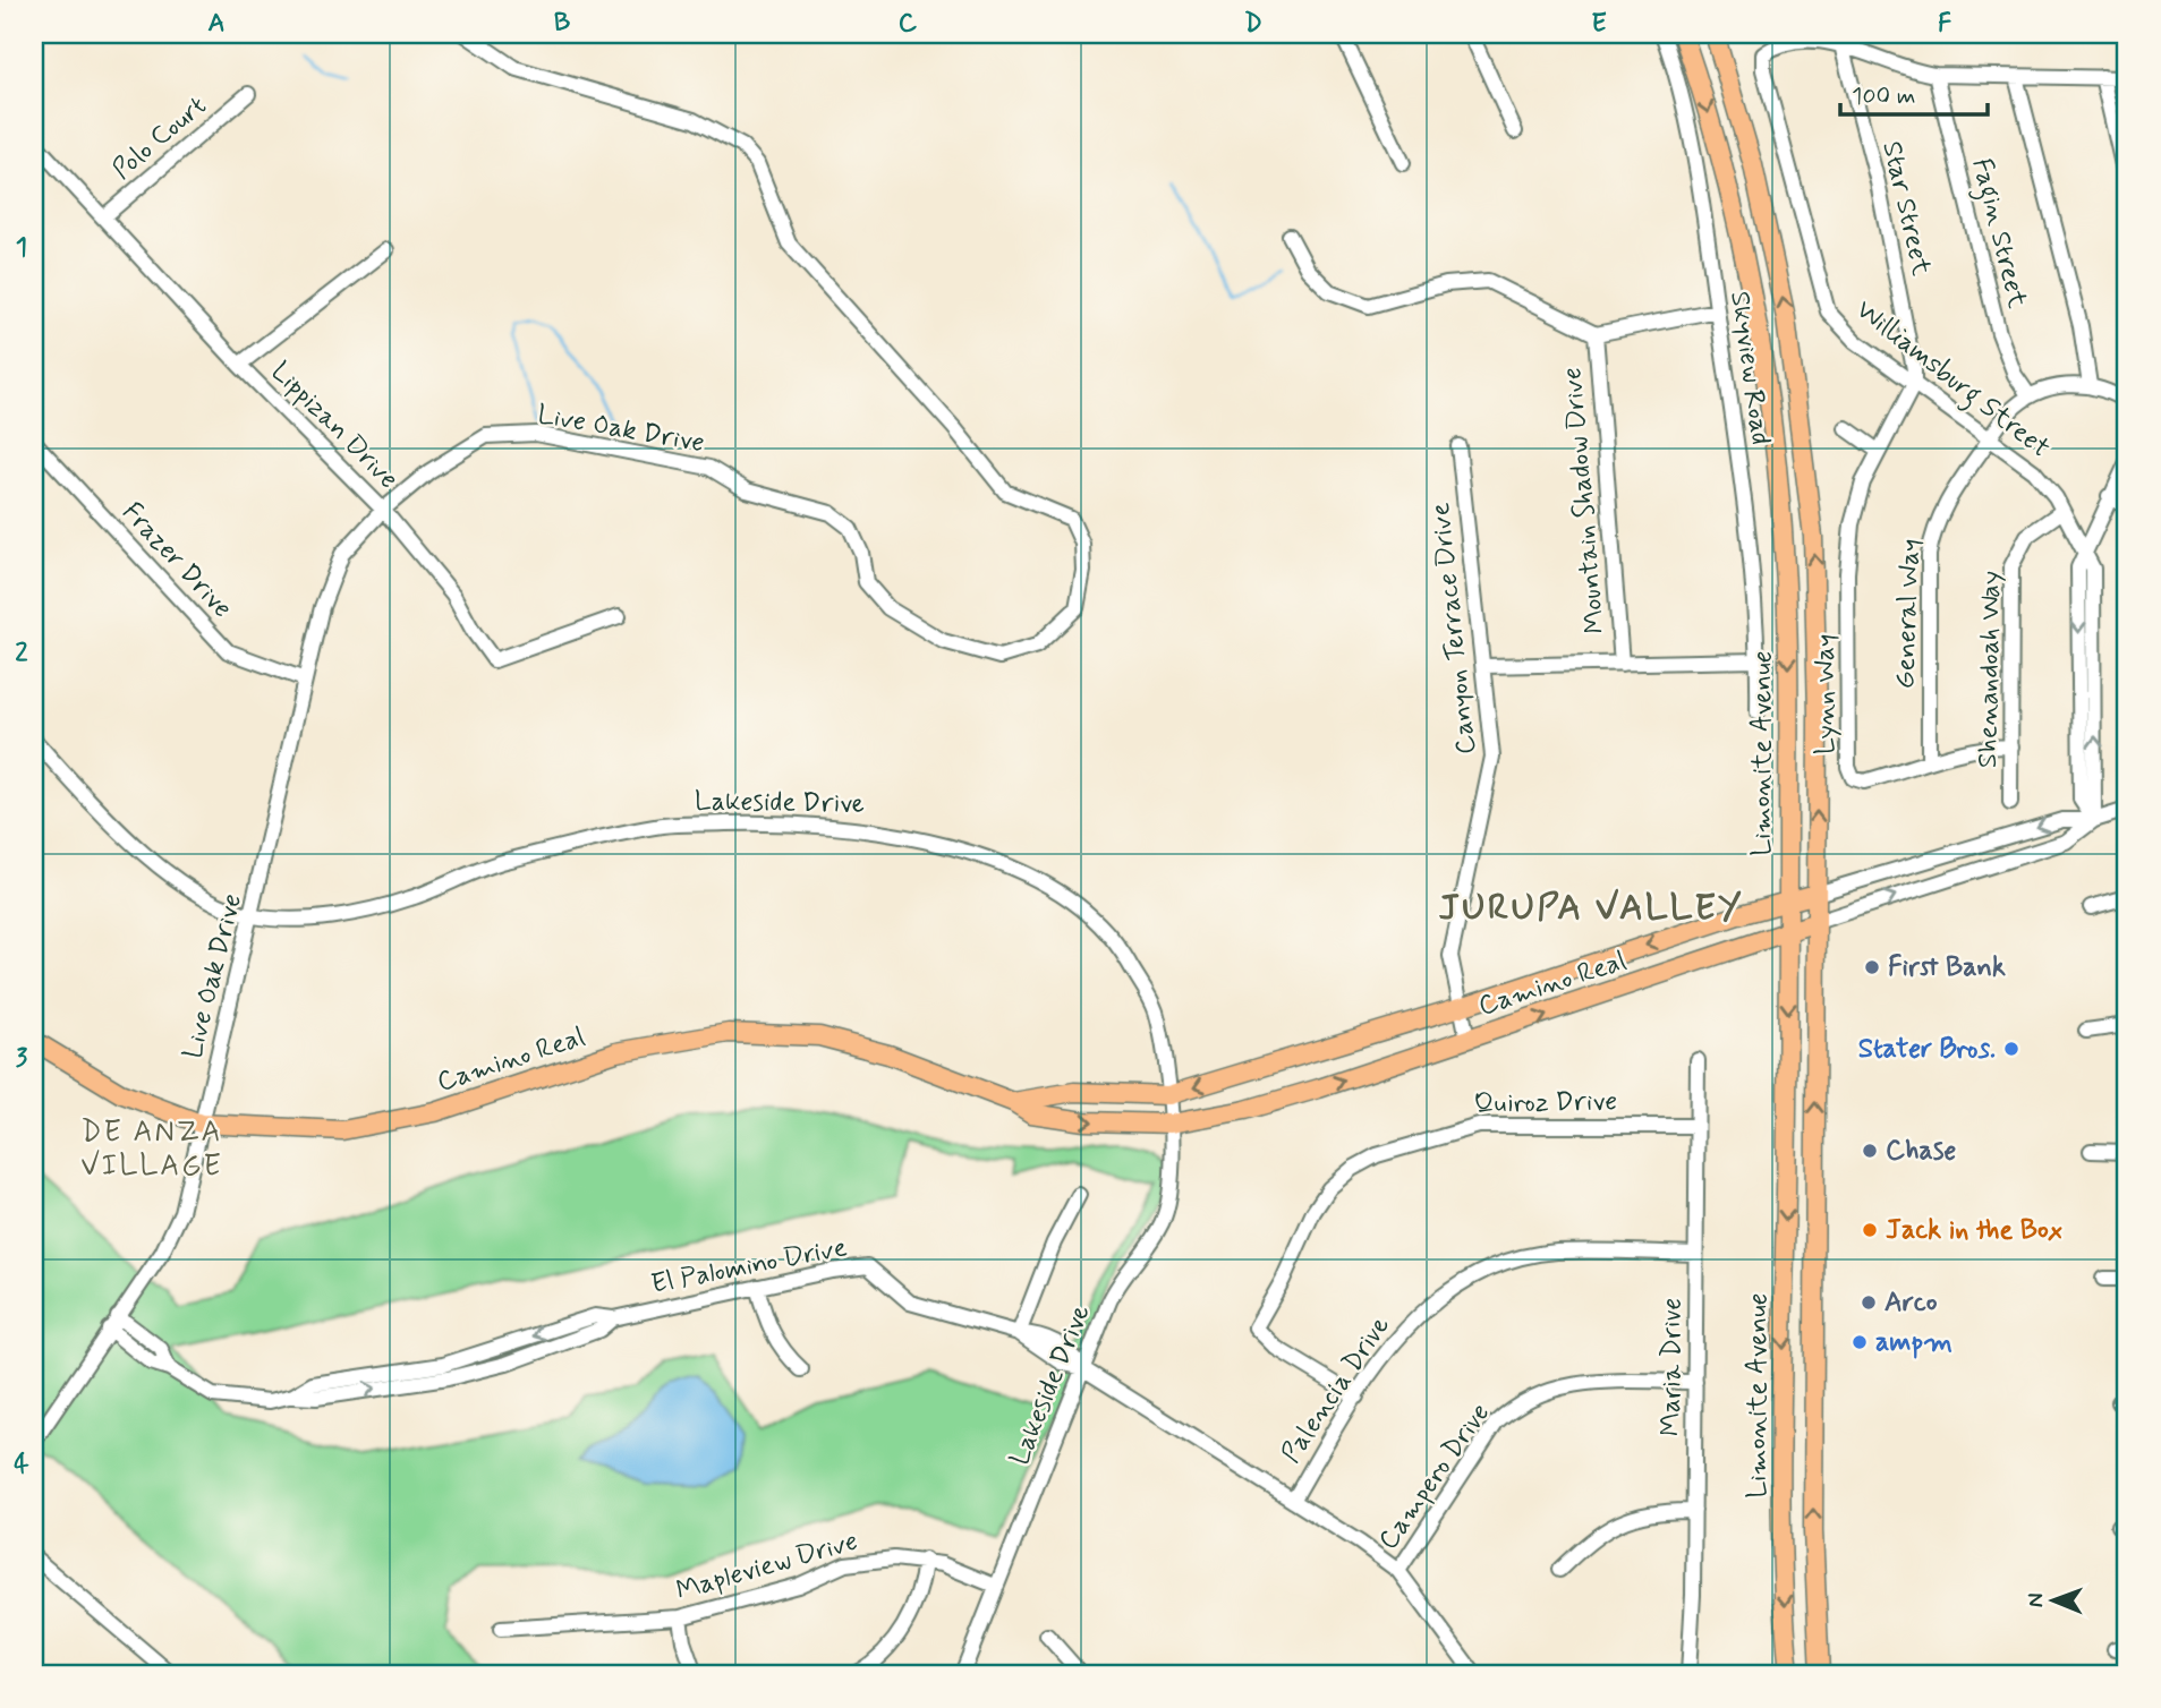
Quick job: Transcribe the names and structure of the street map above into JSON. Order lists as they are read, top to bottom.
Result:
{
  "streets": {
    "main road": ["Limonite Avenue", "Camino Real"],
    "street": [
      "Polo Court",
      "Star Street",
      "Fagin Street",
      "Skyview Road",
      "Williamsburg Street",
      "Lippizan Drive",
      "Live Oak Drive",
      "Mountain Shadow Drive",
      "Frazer Drive",
      "General Way",
      "Canyon Terrace Drive",
      "Shenandoah Way",
      "Lynn Way",
      "Lakeside Drive",
      "Quiroz Drive",
      "El Palomino Drive",
      "Maria Drive",
      "Palencia Drive",
      "Campero Drive",
      "Mapleview Drive"
    ]
  },
  "crossings": [
    ["Polo Court", "Lippizan Drive"],
    ["Star Street", "Williamsburg Street"],
    ["Star Street", "Lynn Way"],
    ["Fagin Street", "General Way"],
    ["Williamsburg Street", "General Way"],
    ["Williamsburg Street", "Shenandoah Way"],
    ["Williamsburg Street", "Lynn Way"],
    ["Williamsburg Street", "Camino Real"],
    ["Lippizan Drive", "Live Oak Drive"],
    ["Live Oak Drive", "Frazer Drive"],
    ["Live Oak Drive", "Lakeside Drive"],
    ["Live Oak Drive", "Camino Real"],
    ["Live Oak Drive", "El Palomino Drive"],
    ["General Way", "Lynn Way"],
    ["Canyon Terrace Drive", "Camino Real"],
    ["Shenandoah Way", "Lynn Way"],
    ["Limonite Avenue", "Camino Real"],
    ["Lakeside Drive", "Camino Real"],
    ["Lakeside Drive", "El Palomino Drive"],
    ["Lakeside Drive", "Mapleview Drive"],
    ["Quiroz Drive", "Maria Drive"],
    ["Quiroz Drive", "Palencia Drive"],
    ["El Palomino Drive", "Palencia Drive"],
    ["El Palomino Drive", "Campero Drive"],
    ["Maria Drive", "Palencia Drive"],
    ["Maria Drive", "Campero Drive"]
  ],
  "districts": ["JURUPA VALLEY", "DE ANZA VILLAGE"],
  "places": [
    "First Bank",
    "Stater Bros.",
    "Chase",
    "Jack in the Box",
    "Arco",
    "ampm"
  ],
  "scale_bar": "100 m",
  "north": "left",
  "grid": {
    "columns": [
      "A",
      "B",
      "C",
      "D",
      "E",
      "F"
    ],
    "rows": [
      "1",
      "2",
      "3",
      "4"
    ]
  }
}
